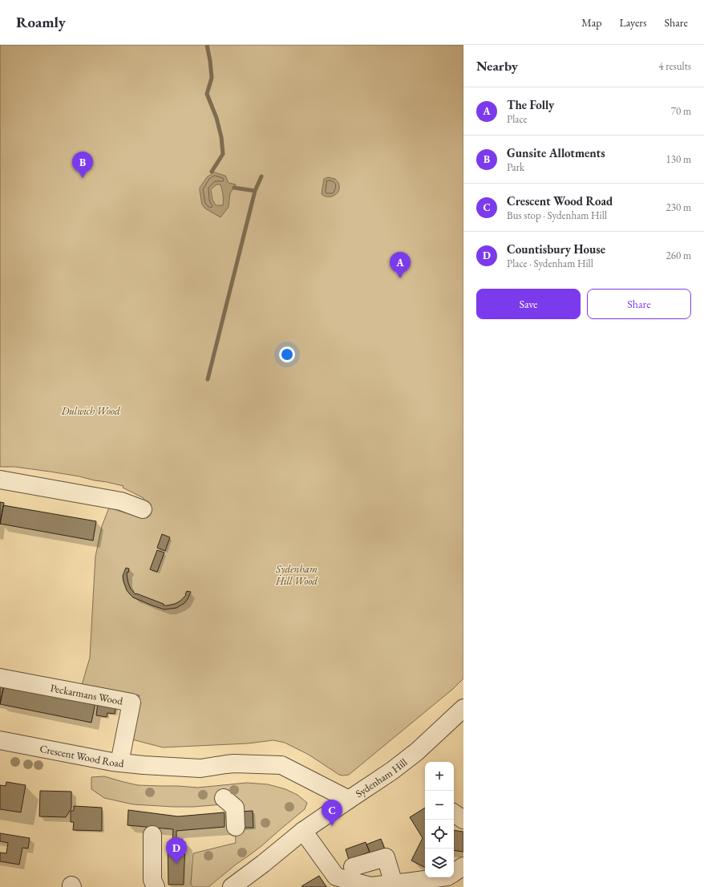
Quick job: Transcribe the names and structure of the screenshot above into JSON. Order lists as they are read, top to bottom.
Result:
{
  "streets": {
    "street": ["Peckarmans Wood", "Crescent Wood Road", "Sydenham Hill"]
  },
  "crossings": [
    ["Peckarmans Wood", "Crescent Wood Road"],
    ["Crescent Wood Road", "Sydenham Hill"]
  ],
  "parks": ["Dulwich Wood", "Sydenham Hill Wood"],
  "page": {
    "header": "Roamly",
    "nav": ["Map", "Layers", "Share"],
    "heading": ["Nearby", "4 results"],
    "list": [
      {
        "mark": "A",
        "name": "The Folly",
        "note": "Place",
        "value": "70 m"
      },
      {
        "mark": "B",
        "name": "Gunsite Allotments",
        "note": "Park",
        "value": "130 m"
      },
      {
        "mark": "C",
        "name": "Crescent Wood Road",
        "note": "Bus stop · Sydenham Hill",
        "value": "230 m"
      },
      {
        "mark": "D",
        "name": "Countisbury House",
        "note": "Place · Sydenham Hill",
        "value": "260 m"
      }
    ],
    "pins": [
      "B",
      "A",
      "C",
      "D"
    ],
    "buttons": ["Save", "Share"],
    "map_buttons": ["+", "−"]
  }
}
